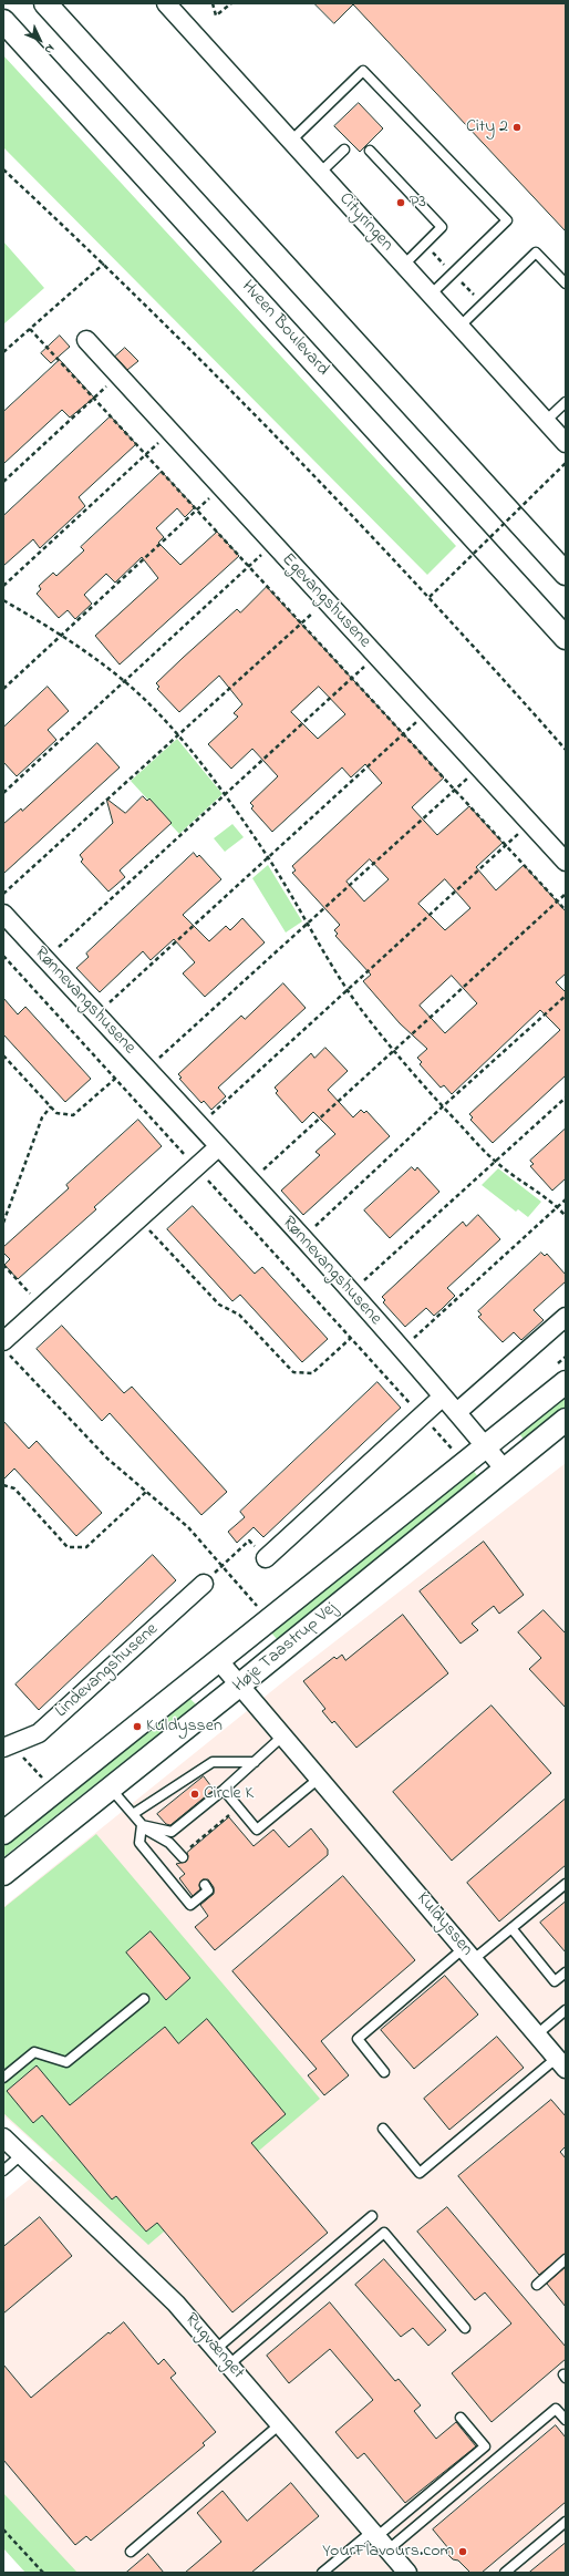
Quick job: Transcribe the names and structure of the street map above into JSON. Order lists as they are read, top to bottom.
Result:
{
  "streets": {
    "street": [
      "Cityringen",
      "Hveen Boulevard",
      "Egevangshusene",
      "Rønnevangshusene",
      "Høje Taastrup Vej",
      "Lindevangshusene",
      "Kuldyssen",
      "Rugvænget"
    ]
  },
  "crossings": [
    ["Rønnevangshusene", "Høje Taastrup Vej"],
    ["Høje Taastrup Vej", "Kuldyssen"]
  ],
  "places": [
    "City 2",
    "P3",
    "Kuldyssen",
    "Circle K",
    "YourFlavours.com"
  ],
  "north": "bottom right"
}
